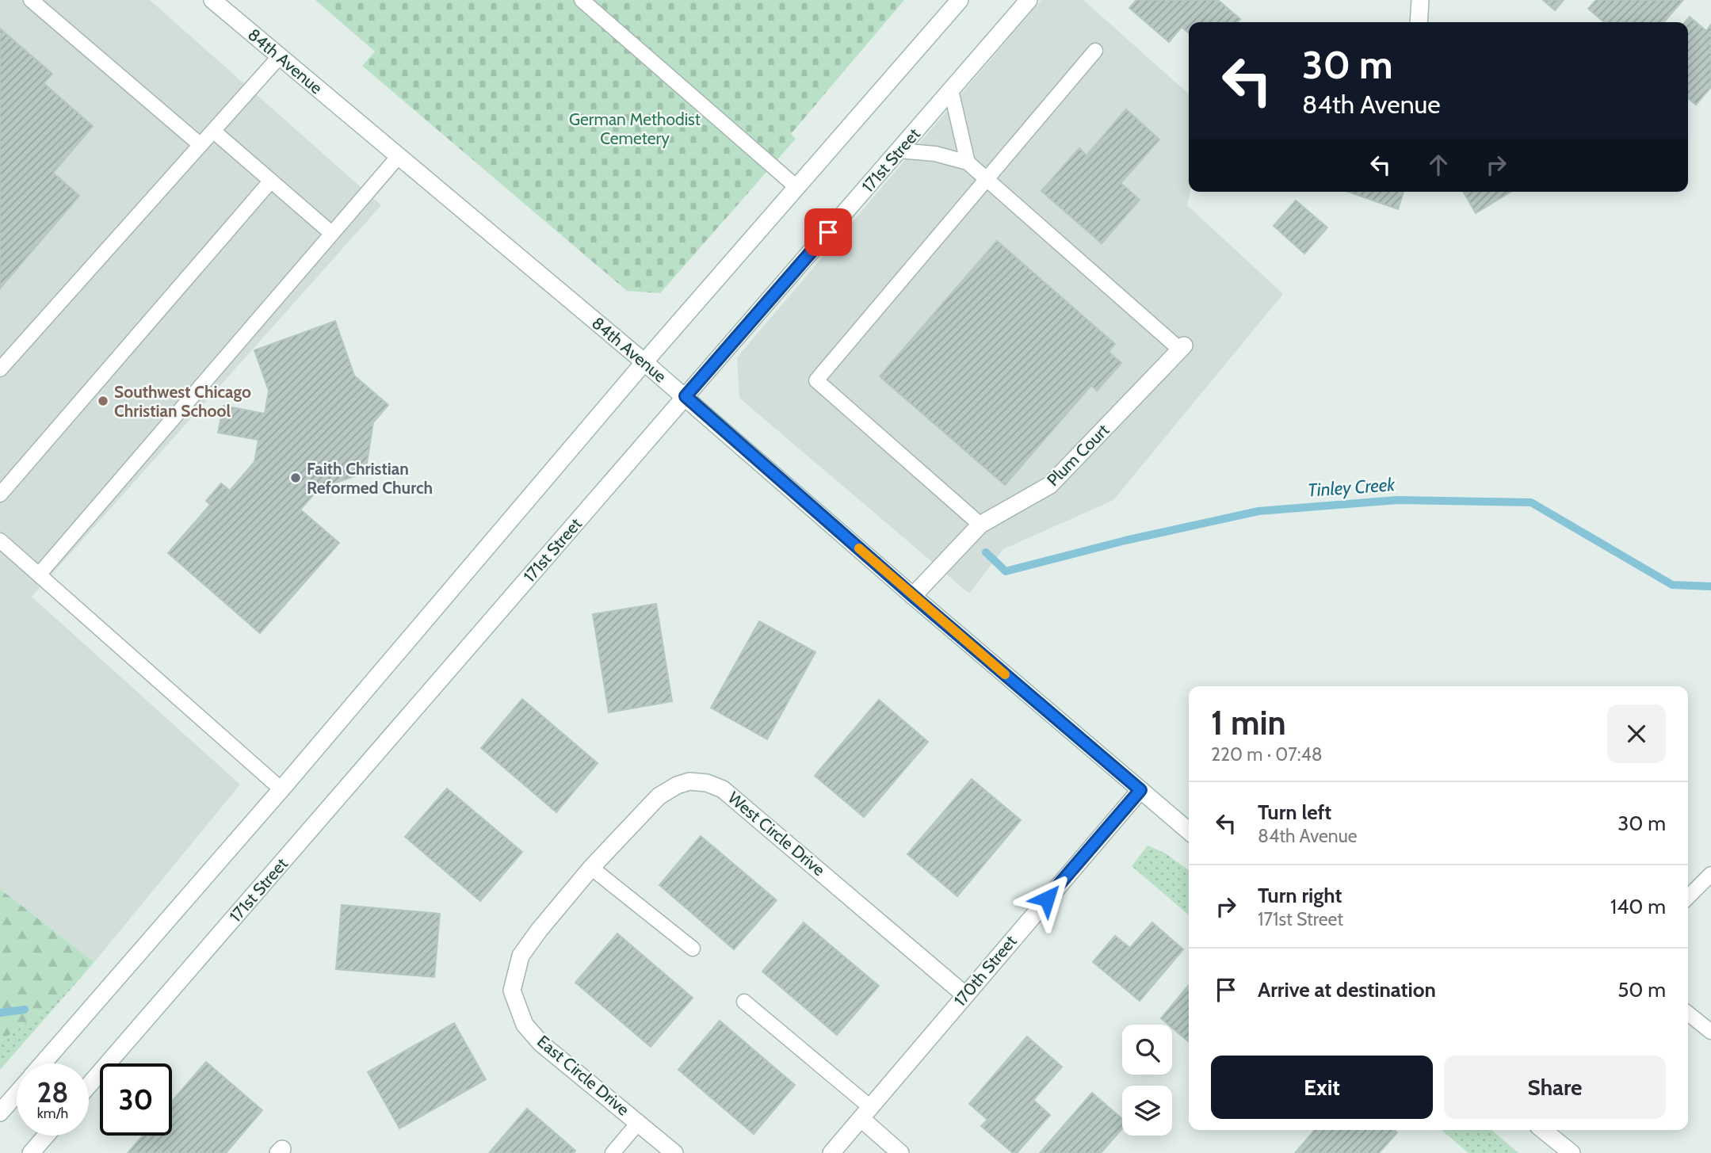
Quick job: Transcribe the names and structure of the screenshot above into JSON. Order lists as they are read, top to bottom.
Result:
{
  "streets": {
    "street": [
      "84th Avenue",
      "171st Street",
      "Plum Court",
      "West Circle Drive",
      "170th Street",
      "East Circle Drive"
    ]
  },
  "crossings": [
    ["84th Avenue", "171st Street"],
    ["84th Avenue", "Plum Court"],
    ["84th Avenue", "170th Street"],
    ["West Circle Drive", "170th Street"],
    ["West Circle Drive", "East Circle Drive"]
  ],
  "water": ["Tinley Creek"],
  "parks": ["German Methodist Cemetery"],
  "places": ["Southwest Chicago Christian School", "Faith Christian Reformed Church"],
  "page": {
    "turn": ["30 m", "84th Avenue"],
    "heading": ["1 min", "220 m · 07:48"],
    "list": [
      {
        "name": "Turn left",
        "note": "84th Avenue",
        "value": "30 m"
      },
      {
        "name": "Turn right",
        "note": "171st Street",
        "value": "140 m"
      },
      {
        "name": "Arrive at destination",
        "value": "50 m"
      }
    ],
    "buttons": ["Exit", "Share"],
    "speed": "28 km/h",
    "limit": "30"
  }
}
